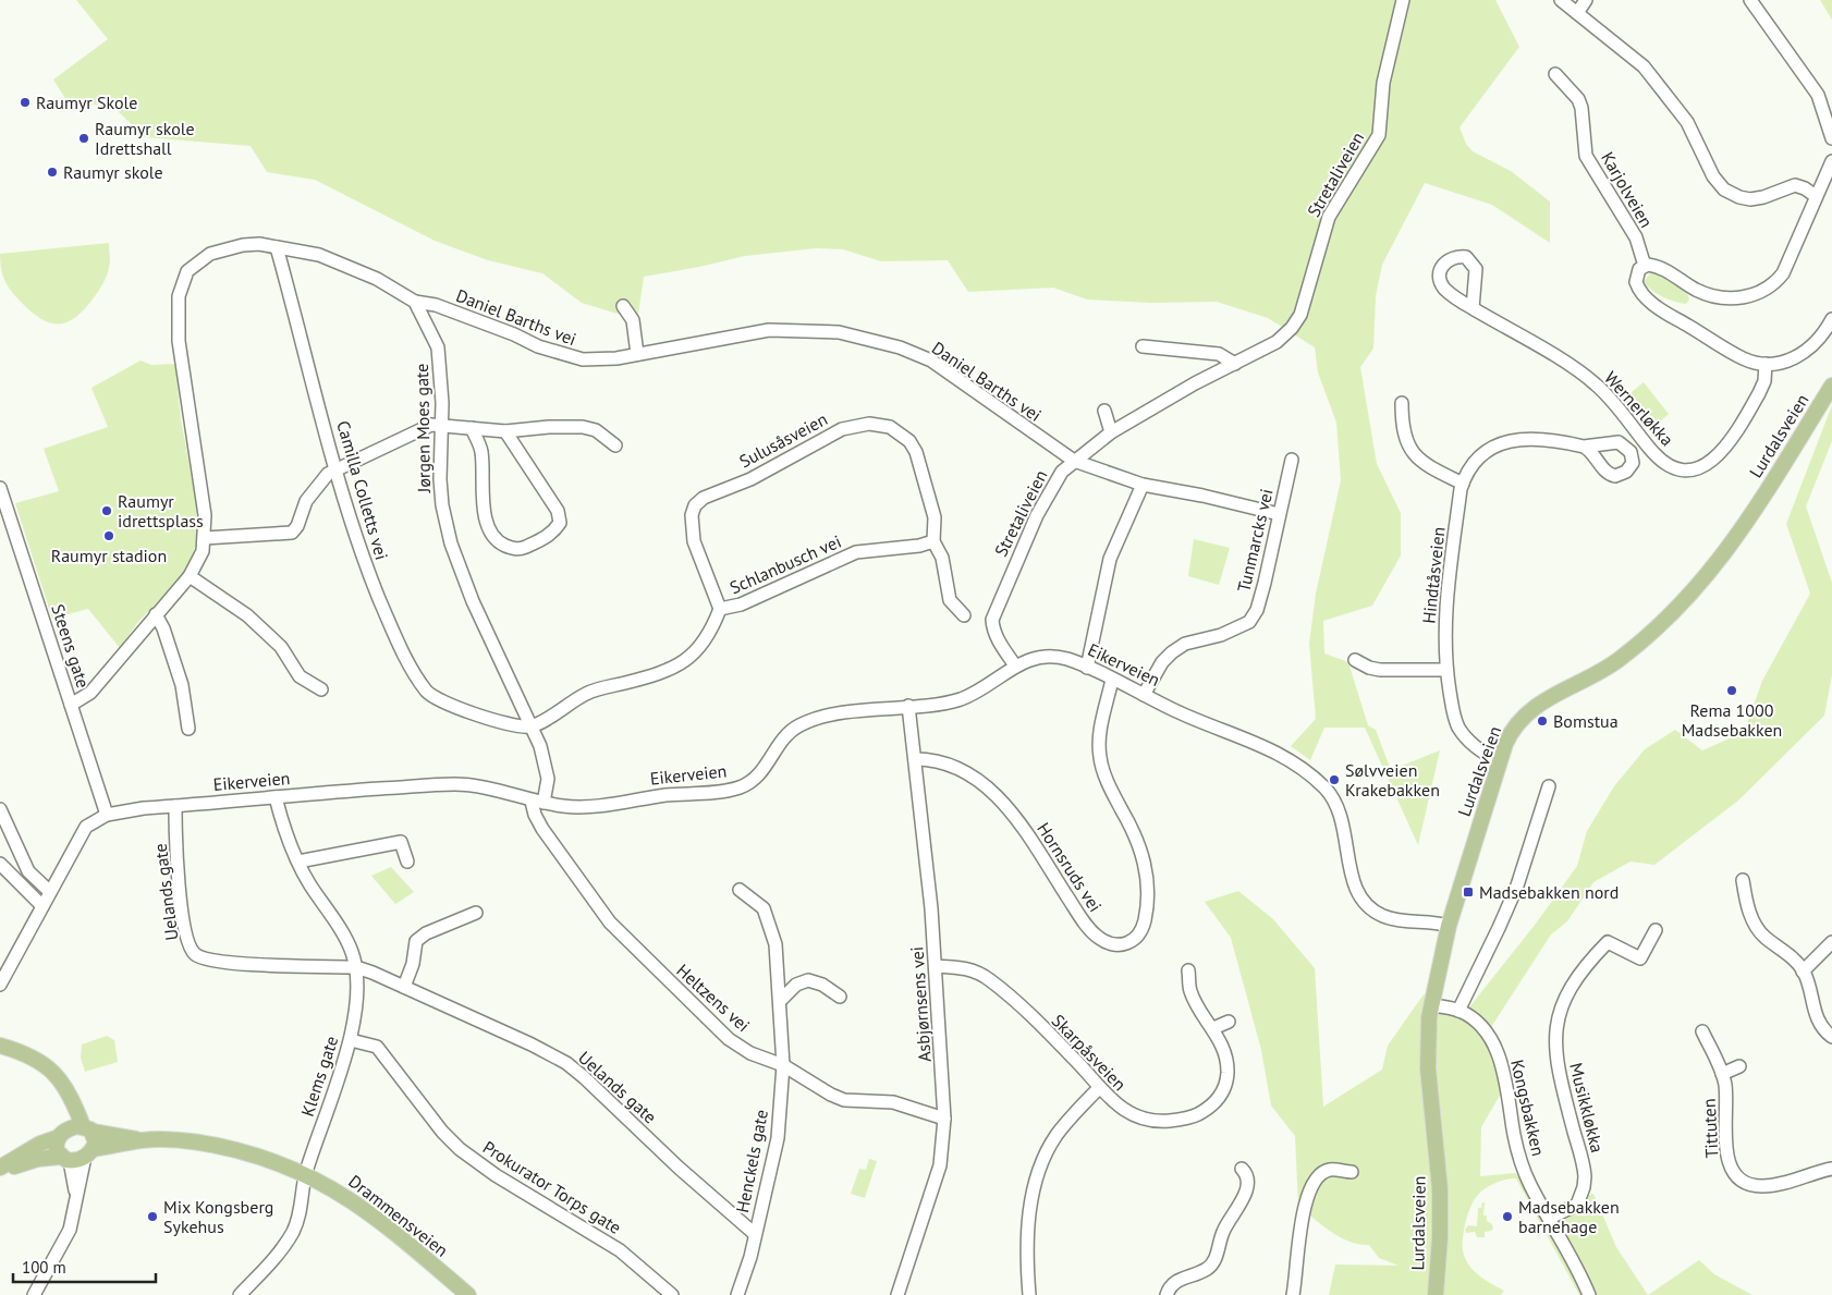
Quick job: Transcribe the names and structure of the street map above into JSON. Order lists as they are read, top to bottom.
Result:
{
  "streets": {
    "main road": ["Lurdalsveien", "Drammensveien"],
    "street": [
      "Stretaliveien",
      "Karjolveien",
      "Daniel Barths vei",
      "Wernerløkka",
      "Jørgen Moes gate",
      "Sulusåsveien",
      "Camilla Colletts vei",
      "Tunmarcks vei",
      "Schlanbusch vei",
      "Hindtåsveien",
      "Steens gate",
      "Eikerveien",
      "Hornsruds vei",
      "Uelands gate",
      "Heltzens vei",
      "Asbjørnsens vei",
      "Skarpåsveien",
      "Klems gate",
      "Kongsbakken",
      "Musikkløkka",
      "Tittuten",
      "Henckels gate",
      "Prokurator Torps gate"
    ]
  },
  "crossings": [
    ["Stretaliveien", "Daniel Barths vei"],
    ["Stretaliveien", "Eikerveien"],
    ["Daniel Barths vei", "Jørgen Moes gate"],
    ["Daniel Barths vei", "Tunmarcks vei"],
    ["Jørgen Moes gate", "Camilla Colletts vei"],
    ["Jørgen Moes gate", "Schlanbusch vei"],
    ["Jørgen Moes gate", "Eikerveien"],
    ["Jørgen Moes gate", "Heltzens vei"],
    ["Lurdalsveien", "Hindtåsveien"],
    ["Lurdalsveien", "Eikerveien"],
    ["Lurdalsveien", "Kongsbakken"],
    ["Sulusåsveien", "Schlanbusch vei"],
    ["Camilla Colletts vei", "Schlanbusch vei"],
    ["Tunmarcks vei", "Eikerveien"],
    ["Steens gate", "Eikerveien"],
    ["Eikerveien", "Hornsruds vei"],
    ["Eikerveien", "Uelands gate"],
    ["Eikerveien", "Heltzens vei"],
    ["Eikerveien", "Asbjørnsens vei"],
    ["Eikerveien", "Klems gate"],
    ["Hornsruds vei", "Asbjørnsens vei"],
    ["Uelands gate", "Klems gate"],
    ["Uelands gate", "Henckels gate"],
    ["Heltzens vei", "Asbjørnsens vei"],
    ["Heltzens vei", "Henckels gate"],
    ["Asbjørnsens vei", "Skarpåsveien"],
    ["Klems gate", "Prokurator Torps gate"],
    ["Klems gate", "Drammensveien"],
    ["Kongsbakken", "Musikkløkka"]
  ],
  "places": {
    "other": [
      "Raumyr Skole",
      "Raumyr skole Idrettshall",
      "Raumyr skole",
      "Raumyr idrettsplass",
      "Raumyr stadion",
      "Rema 1000 Madsebakken",
      "Bomstua",
      "Sølvveien Krakebakken",
      "Mix Kongsberg Sykehus",
      "Madsebakken barnehage"
    ],
    "transit": ["Madsebakken nord"]
  },
  "scale_bar": "100 m"
}
